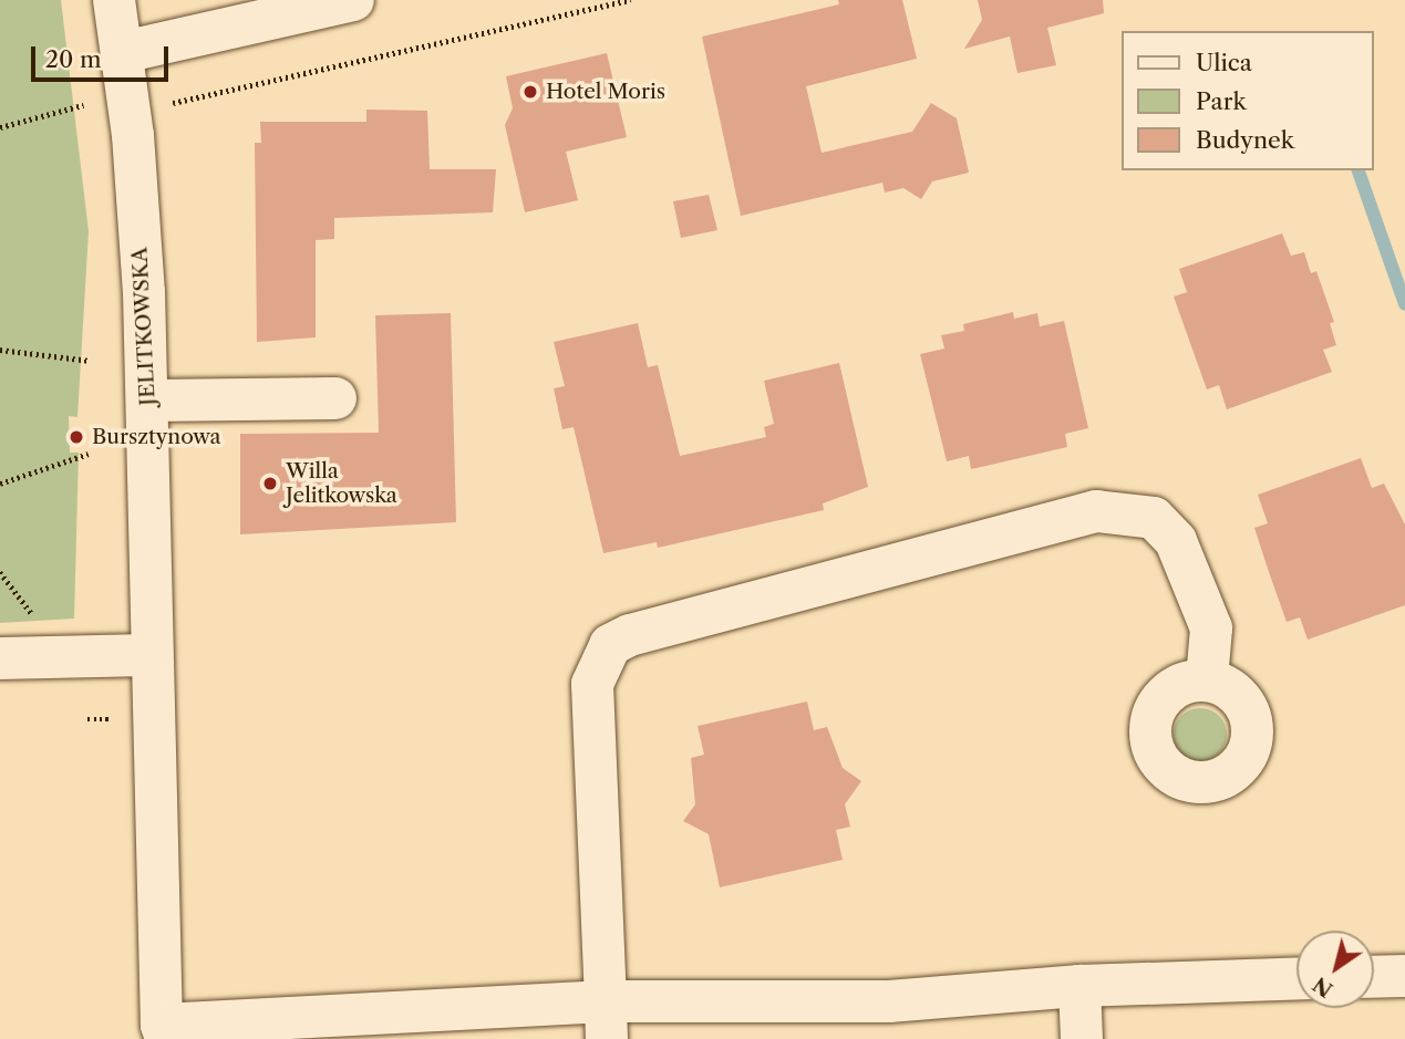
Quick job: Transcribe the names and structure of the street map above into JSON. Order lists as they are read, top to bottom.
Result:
{
  "streets": {
    "street": ["JELITKOWSKA"]
  },
  "places": ["Hotel Moris", "Bursztynowa", "Willa Jelitkowska"],
  "legend": ["Ulica", "Park", "Budynek"],
  "scale_bar": "20 m",
  "north": "bottom left"
}
